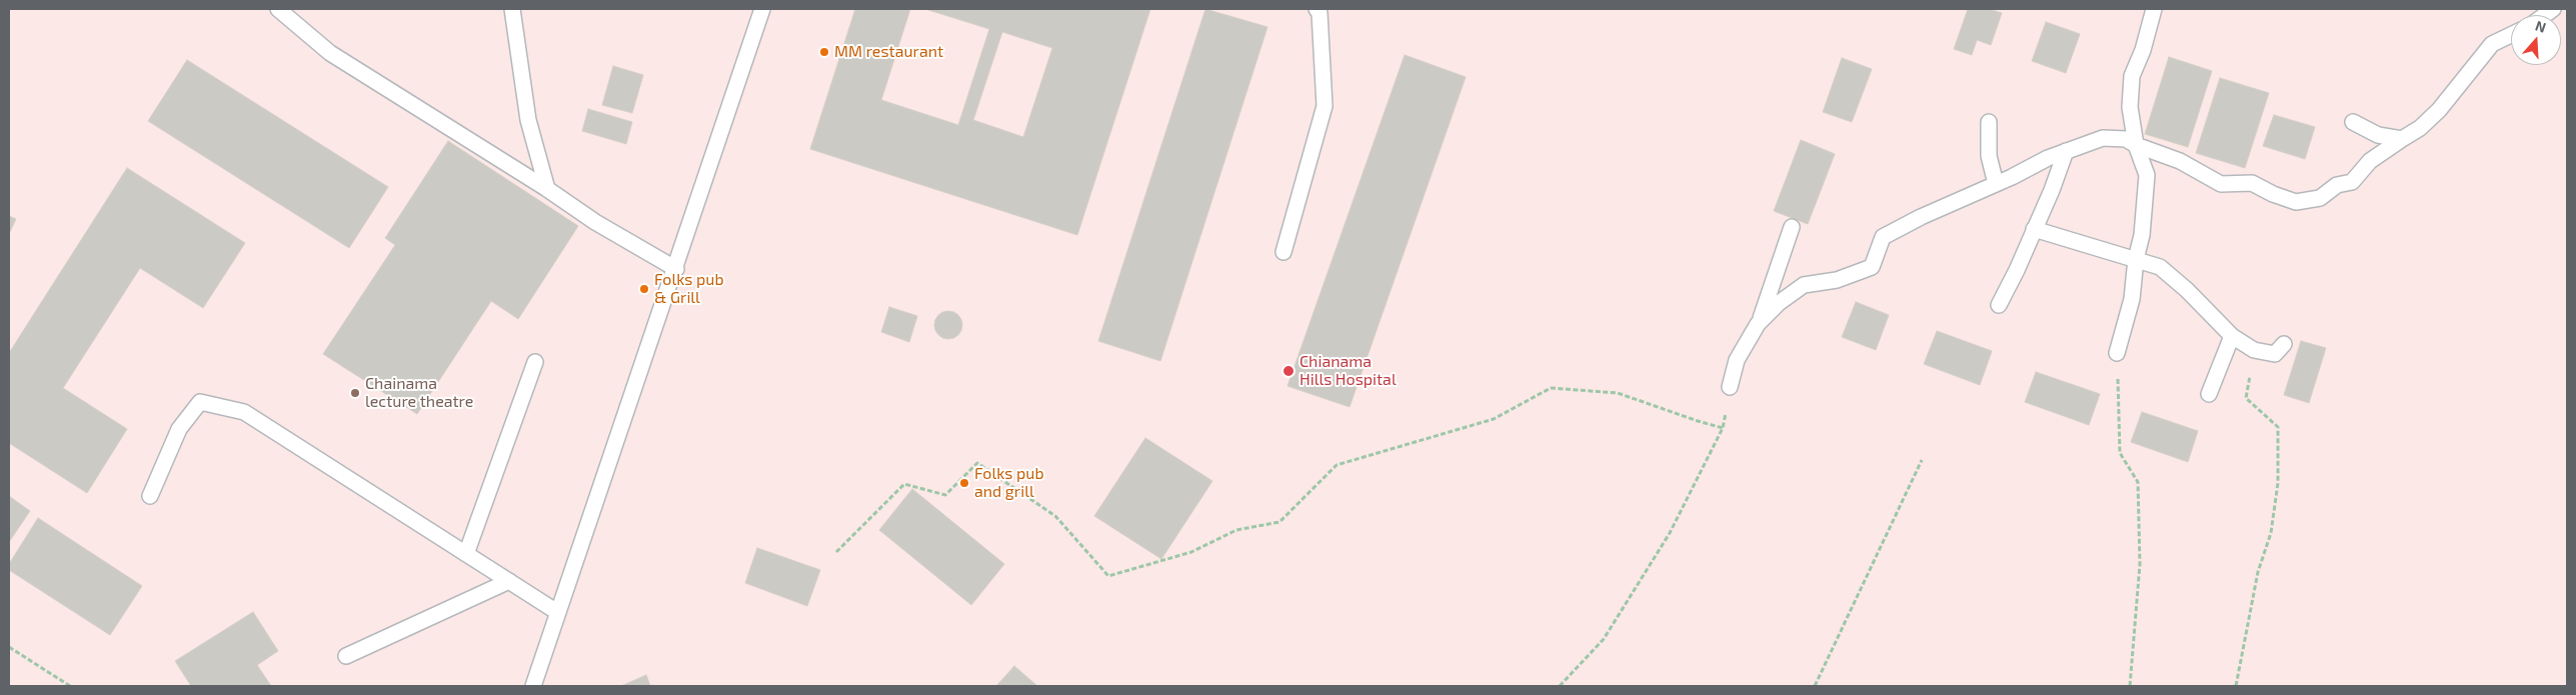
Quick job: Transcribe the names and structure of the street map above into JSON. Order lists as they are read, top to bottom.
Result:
{
  "places": [
    "MM restaurant",
    "Folks pub & Grill",
    "Chianama Hills Hospital",
    "Chainama lecture theatre",
    "Folks pub and grill"
  ],
  "north": "top"
}
